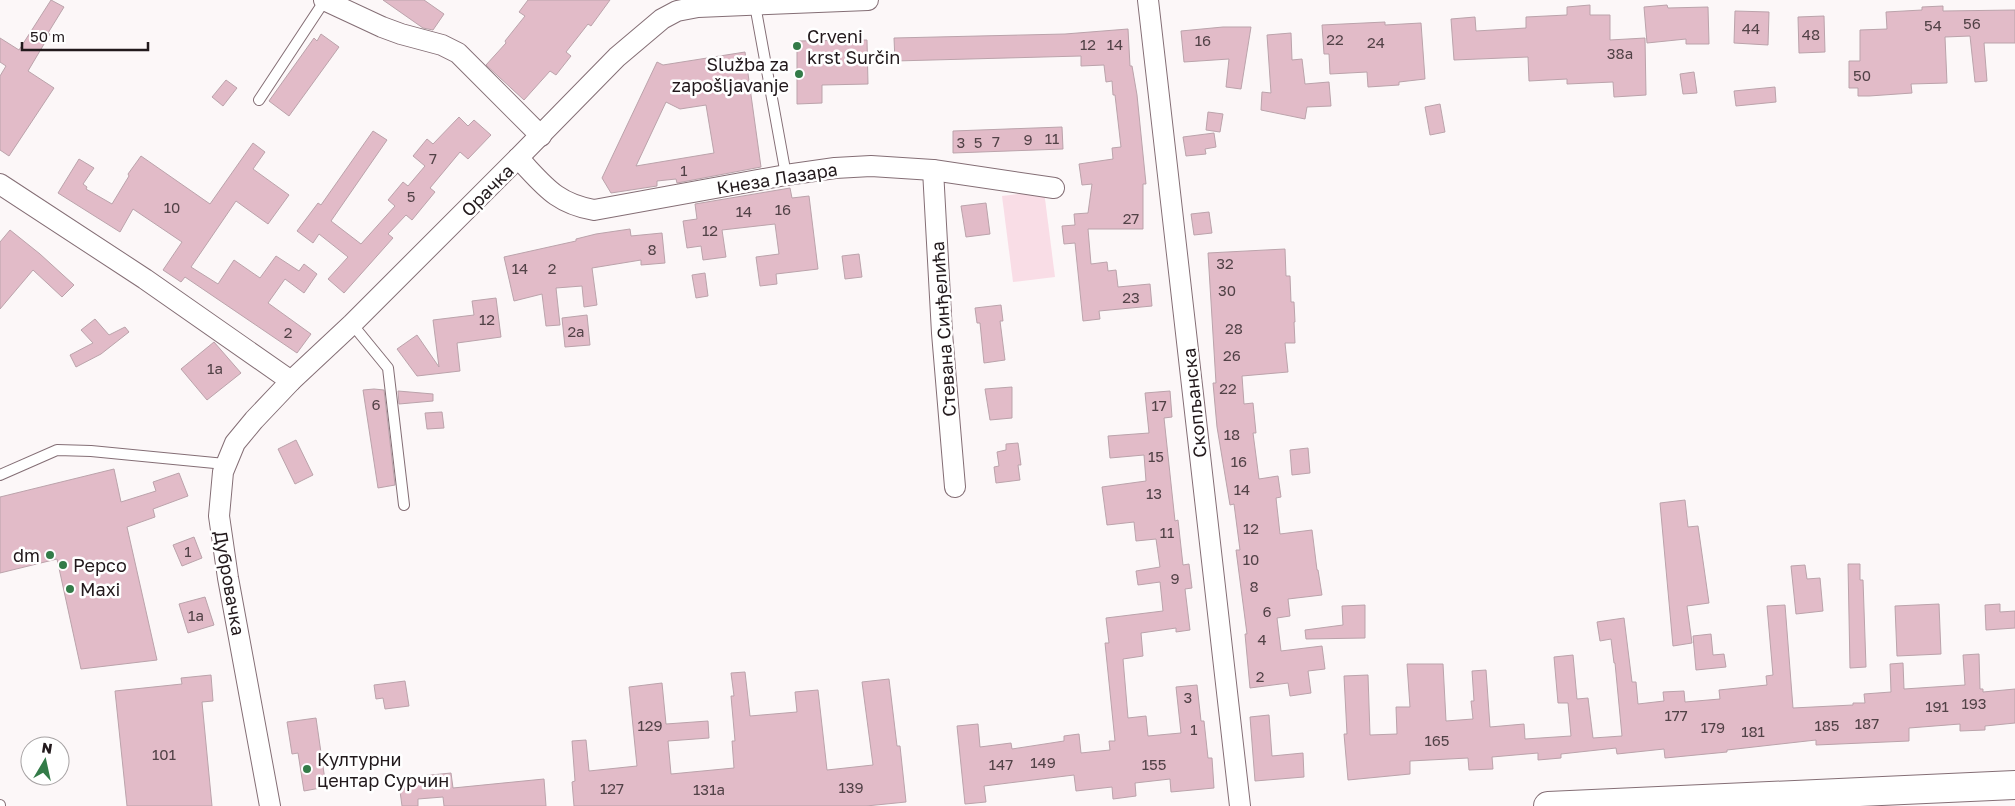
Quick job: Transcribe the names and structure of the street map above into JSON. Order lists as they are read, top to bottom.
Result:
{
  "streets": {
    "street": [
      "Кнеза Лазара",
      "Орачка",
      "Стевана Синђелића",
      "Скопљанска",
      "Дубровачка"
    ]
  },
  "crossings": [
    ["Кнеза Лазара", "Орачка"],
    ["Кнеза Лазара", "Стевана Синђелића"],
    ["Орачка", "Дубровачка"]
  ],
  "places": [
    "Crveni krst Surčin",
    "Služba za zapošljavanje",
    "dm",
    "Pepco",
    "Maxi",
    "Културни центар Сурчин"
  ],
  "house_numbers": [
    "56",
    "54",
    "44",
    "48",
    "22",
    "16",
    "24",
    "12",
    "14",
    "38a",
    "50",
    "11",
    "9",
    "7",
    "3",
    "5",
    "7",
    "1",
    "5",
    "10",
    "16",
    "14",
    "27",
    "12",
    "8",
    "32",
    "14",
    "2",
    "30",
    "23",
    "12",
    "28",
    "2a",
    "2",
    "26",
    "1a",
    "22",
    "6",
    "17",
    "18",
    "15",
    "16",
    "14",
    "13",
    "12",
    "11",
    "1",
    "10",
    "9",
    "8",
    "6",
    "1a",
    "4",
    "2",
    "3",
    "193",
    "191",
    "177",
    "187",
    "129",
    "185",
    "179",
    "1",
    "181",
    "165",
    "101",
    "149",
    "147",
    "155",
    "139",
    "127",
    "131a"
  ],
  "scale_bar": "50 m",
  "north": "top"
}
